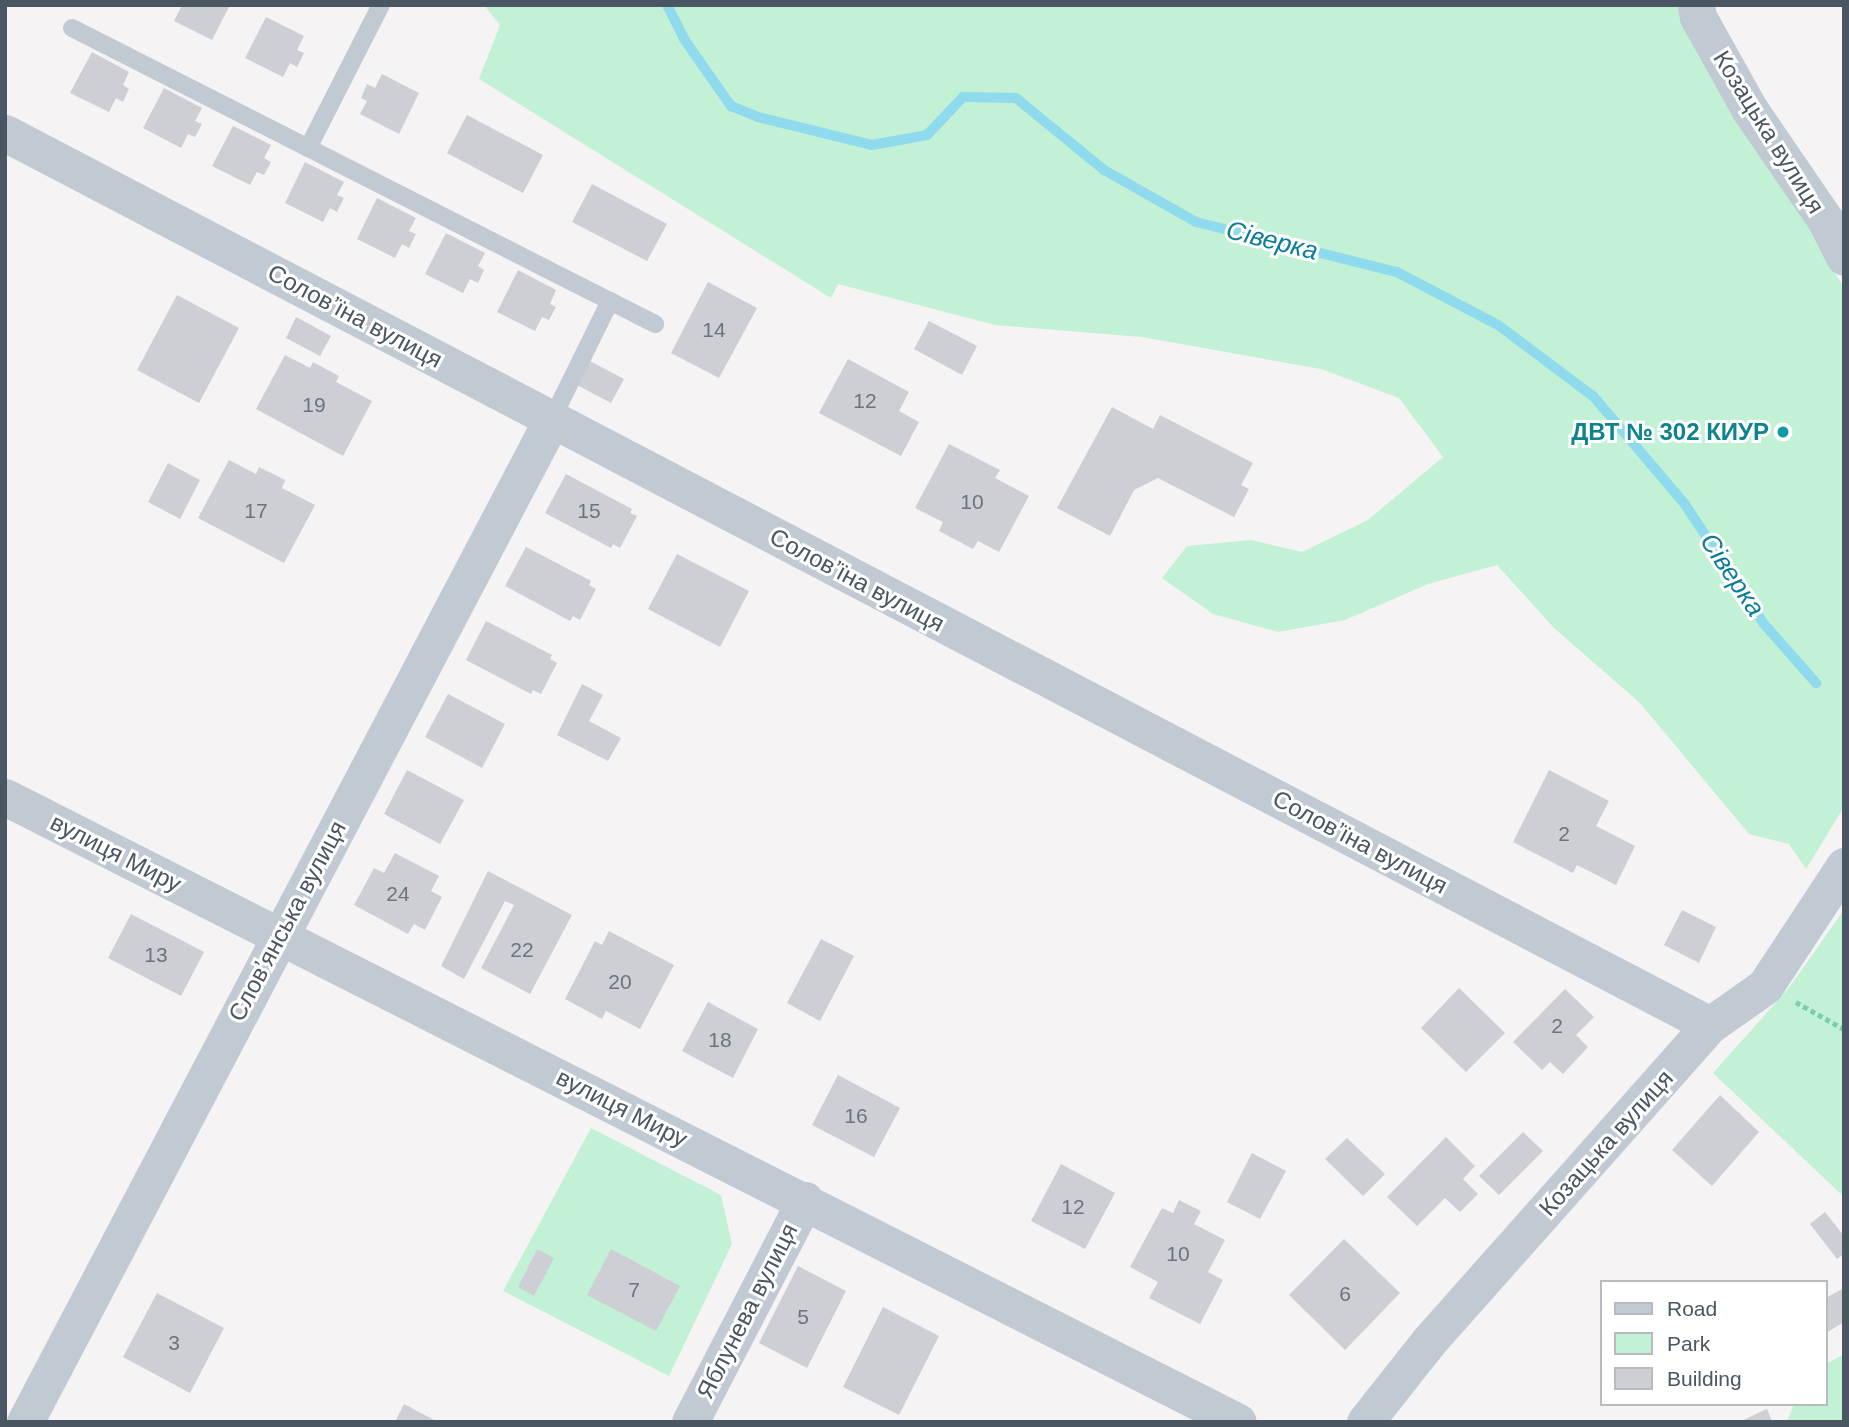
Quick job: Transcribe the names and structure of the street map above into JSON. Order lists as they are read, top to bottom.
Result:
{
  "streets": {
    "street": [
      "Козацька вулиця",
      "Соловʼїна вулиця",
      "вулиця Миру",
      "Словʼянська вулиця",
      "Яблунева вулиця"
    ]
  },
  "crossings": [
    ["Козацька вулиця", "Соловʼїна вулиця"],
    ["Соловʼїна вулиця", "Словʼянська вулиця"],
    ["вулиця Миру", "Словʼянська вулиця"],
    ["вулиця Миру", "Яблунева вулиця"]
  ],
  "water": ["Сіверка"],
  "places": ["ДВТ № 302 КИУР"],
  "house_numbers": [
    "14",
    "12",
    "19",
    "10",
    "17",
    "15",
    "2",
    "24",
    "22",
    "13",
    "20",
    "2",
    "18",
    "16",
    "12",
    "10",
    "7",
    "6",
    "5",
    "3"
  ],
  "legend": ["Road", "Park", "Building"]
}
